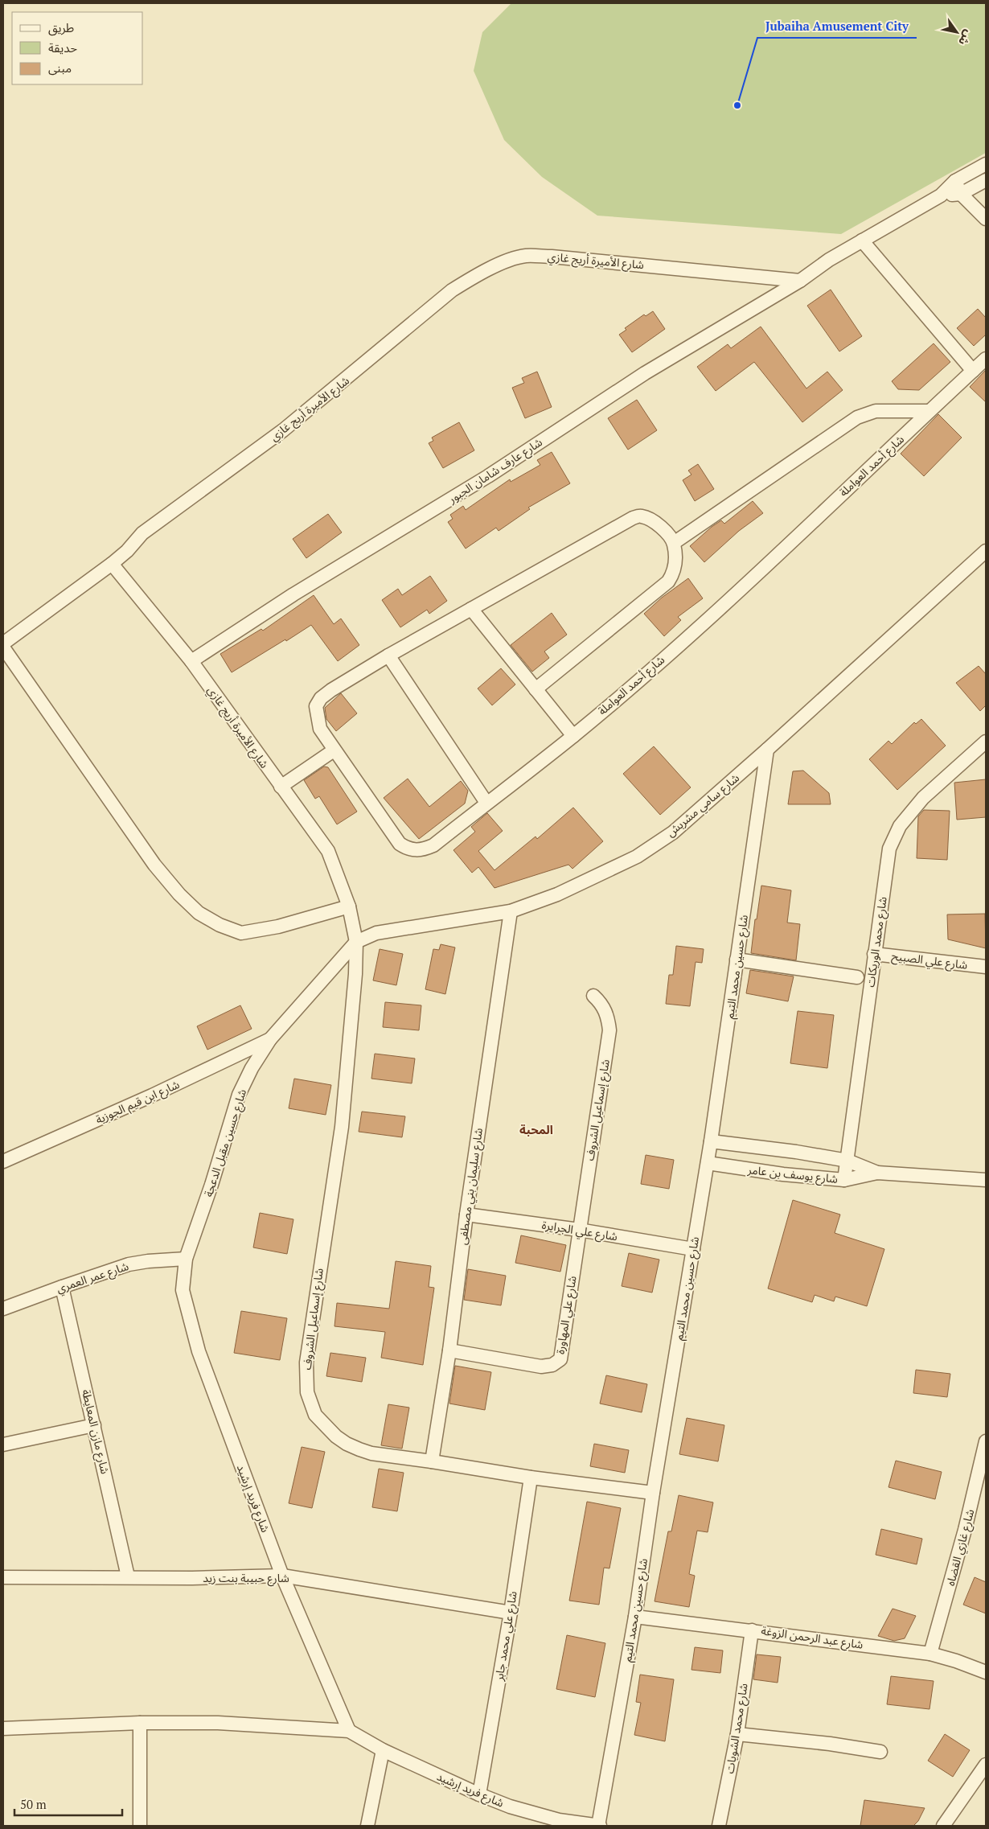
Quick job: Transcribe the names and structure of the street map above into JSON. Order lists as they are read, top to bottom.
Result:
{
  "streets": {
    "street": [
      "شارع الأميرة أريج غازي",
      "شارع أحمد العواملة",
      "شارع عارف شامان الجبور",
      "شارع سامي مشربش",
      "شارع محمد الوريكات",
      "شارع علي الصبيح",
      "شارع حسين محمد التيم",
      "شارع ابن قيم الجوزية",
      "شارع إسماعيل الشروف",
      "شارع حسين مقبل الدعجة",
      "شارع يوسف بن عامر",
      "شارع سليمان بني مصطفى",
      "شارع علي الجرايرة",
      "شارع عمر العمري",
      "شارع علي المهاورة",
      "شارع مازن المعايطة",
      "شارع فريد إرشيد",
      "شارع غازي القضاه",
      "شارع حبيبة بنت زيد",
      "شارع علي محمد جابر",
      "شارع عبد الرحمن الزوغة",
      "شارع محمد الشويات"
    ]
  },
  "crossings": [
    ["شارع الأميرة أريج غازي", "شارع عارف شامان الجبور"],
    ["شارع الأميرة أريج غازي", "شارع سامي مشربش"],
    ["شارع الأميرة أريج غازي", "شارع إسماعيل الشروف"],
    ["شارع الأميرة أريج غازي", "شارع حسين مقبل الدعجة"],
    ["شارع سامي مشربش", "شارع حسين محمد التيم"],
    ["شارع سامي مشربش", "شارع إسماعيل الشروف"],
    ["شارع سامي مشربش", "شارع حسين مقبل الدعجة"],
    ["شارع سامي مشربش", "شارع سليمان بني مصطفى"],
    ["شارع محمد الوريكات", "شارع علي الصبيح"],
    ["شارع محمد الوريكات", "شارع يوسف بن عامر"],
    ["شارع حسين محمد التيم", "شارع إسماعيل الشروف"],
    ["شارع حسين محمد التيم", "شارع يوسف بن عامر"],
    ["شارع حسين محمد التيم", "شارع علي الجرايرة"],
    ["شارع حسين محمد التيم", "شارع فريد إرشيد"],
    ["شارع حسين محمد التيم", "شارع عبد الرحمن الزوغة"],
    ["شارع ابن قيم الجوزية", "شارع حسين مقبل الدعجة"],
    ["شارع إسماعيل الشروف", "شارع حسين مقبل الدعجة"],
    ["شارع إسماعيل الشروف", "شارع سليمان بني مصطفى"],
    ["شارع إسماعيل الشروف", "شارع علي الجرايرة"],
    ["شارع إسماعيل الشروف", "شارع علي المهاورة"],
    ["شارع إسماعيل الشروف", "شارع علي محمد جابر"],
    ["شارع حسين مقبل الدعجة", "شارع عمر العمري"],
    ["شارع حسين مقبل الدعجة", "شارع فريد إرشيد"],
    ["شارع سليمان بني مصطفى", "شارع علي الجرايرة"],
    ["شارع سليمان بني مصطفى", "شارع علي المهاورة"],
    ["شارع علي الجرايرة", "شارع علي المهاورة"],
    ["شارع عمر العمري", "شارع مازن المعايطة"],
    ["شارع عمر العمري", "شارع فريد إرشيد"],
    ["شارع مازن المعايطة", "شارع حبيبة بنت زيد"],
    ["شارع فريد إرشيد", "شارع حبيبة بنت زيد"],
    ["شارع فريد إرشيد", "شارع علي محمد جابر"],
    ["شارع غازي القضاه", "شارع عبد الرحمن الزوغة"],
    ["شارع حبيبة بنت زيد", "شارع علي محمد جابر"],
    ["شارع عبد الرحمن الزوغة", "شارع محمد الشويات"]
  ],
  "districts": ["المحبة"],
  "places": ["Jubaiha Amusement City"],
  "legend": ["طريق", "حديقة", "مبنى"],
  "scale_bar": "50 m",
  "north": "bottom right"
}
